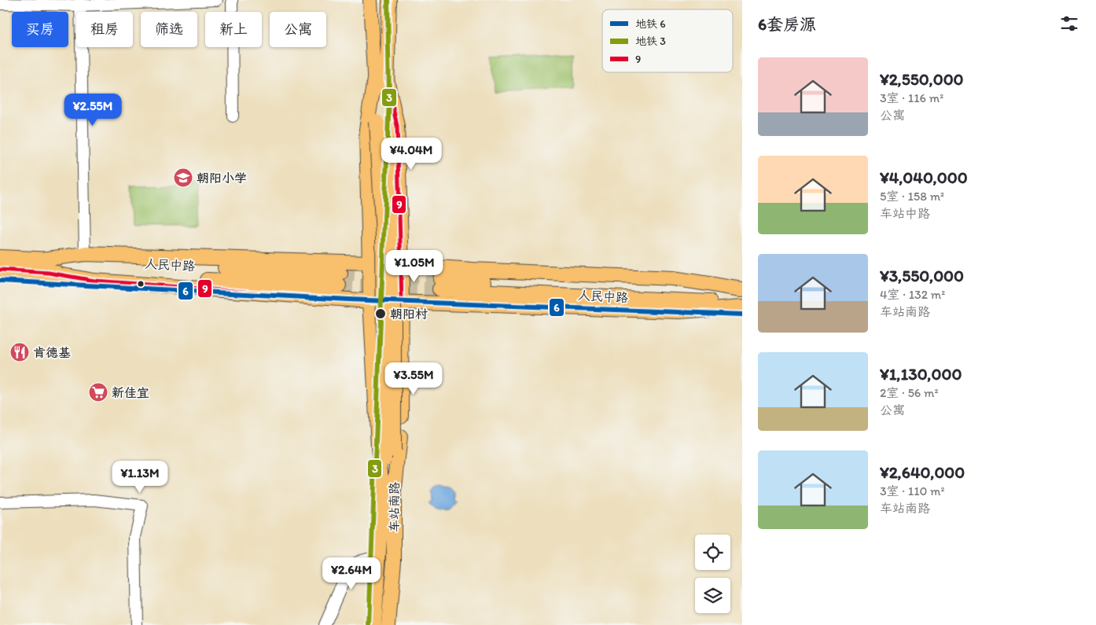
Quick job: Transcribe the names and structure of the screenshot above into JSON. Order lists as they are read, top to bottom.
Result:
{
  "streets": {
    "main road": ["人民中路", "车站南路"]
  },
  "places": {
    "school or university": ["朝阳小学"],
    "other": ["朝阳村"],
    "restaurant": ["肯德基"],
    "supermarket": ["新佳宜"]
  },
  "lines": ["metro line 3", "transit line 9", "metro line 6"],
  "legend": ["地铁 6", "地铁 3", "9"],
  "page": {
    "heading": "6套房源",
    "chip": [
      "买房",
      "租房",
      "筛选",
      "新上",
      "公寓"
    ],
    "list": [
      {
        "name": "¥2,550,000",
        "note": "3室 · 116 m² · 公寓"
      },
      {
        "name": "¥4,040,000",
        "note": "5室 · 158 m² · 车站中路"
      },
      {
        "name": "¥3,550,000",
        "note": "4室 · 132 m² · 车站南路"
      },
      {
        "name": "¥1,130,000",
        "note": "2室 · 56 m² · 公寓"
      },
      {
        "name": "¥2,640,000",
        "note": "3室 · 110 m² · 车站南路"
      }
    ],
    "price": [
      "¥2.55M",
      "¥4.04M",
      "¥1.05M",
      "¥3.55M",
      "¥1.13M",
      "¥2.64M"
    ]
  }
}
